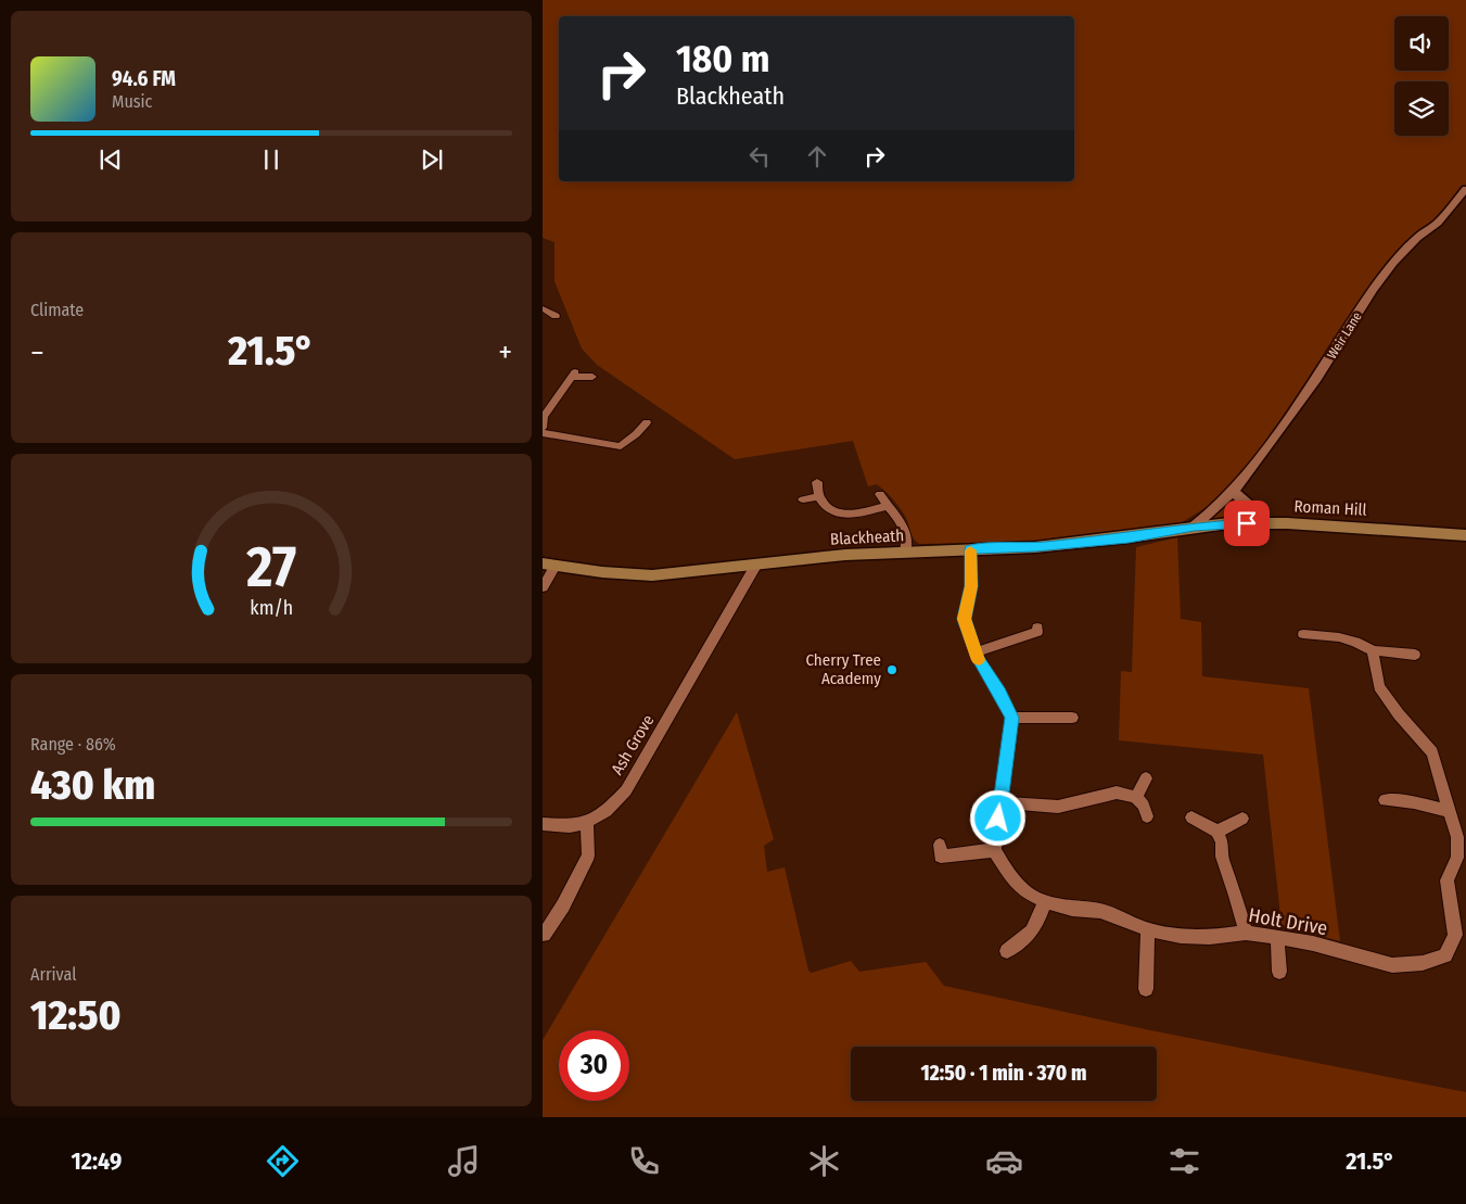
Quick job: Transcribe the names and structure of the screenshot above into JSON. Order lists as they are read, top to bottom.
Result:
{
  "streets": {
    "main road": ["Roman Hill", "Blackheath"],
    "street": ["Weir Lane", "Ash Grove", "Holt Drive"]
  },
  "crossings": [
    ["Weir Lane", "Roman Hill"],
    ["Weir Lane", "Blackheath"],
    ["Roman Hill", "Blackheath"],
    ["Blackheath", "Ash Grove"]
  ],
  "places": ["Cherry Tree Academy"],
  "page": {
    "turn": ["180 m", "Blackheath"],
    "song": ["94.6 FM", "Music"],
    "tile": [
      "Climate",
      ["Range · 86%", "430 km"],
      ["Arrival", "12:50"]
    ],
    "heat": ["−", "21.5°", "+"],
    "limit": "30",
    "trip": "12:50 · 1 min · 370 m",
    "tabs": ["12:49", "21.5°"],
    "gauge": ["27", "km/h"]
  }
}
